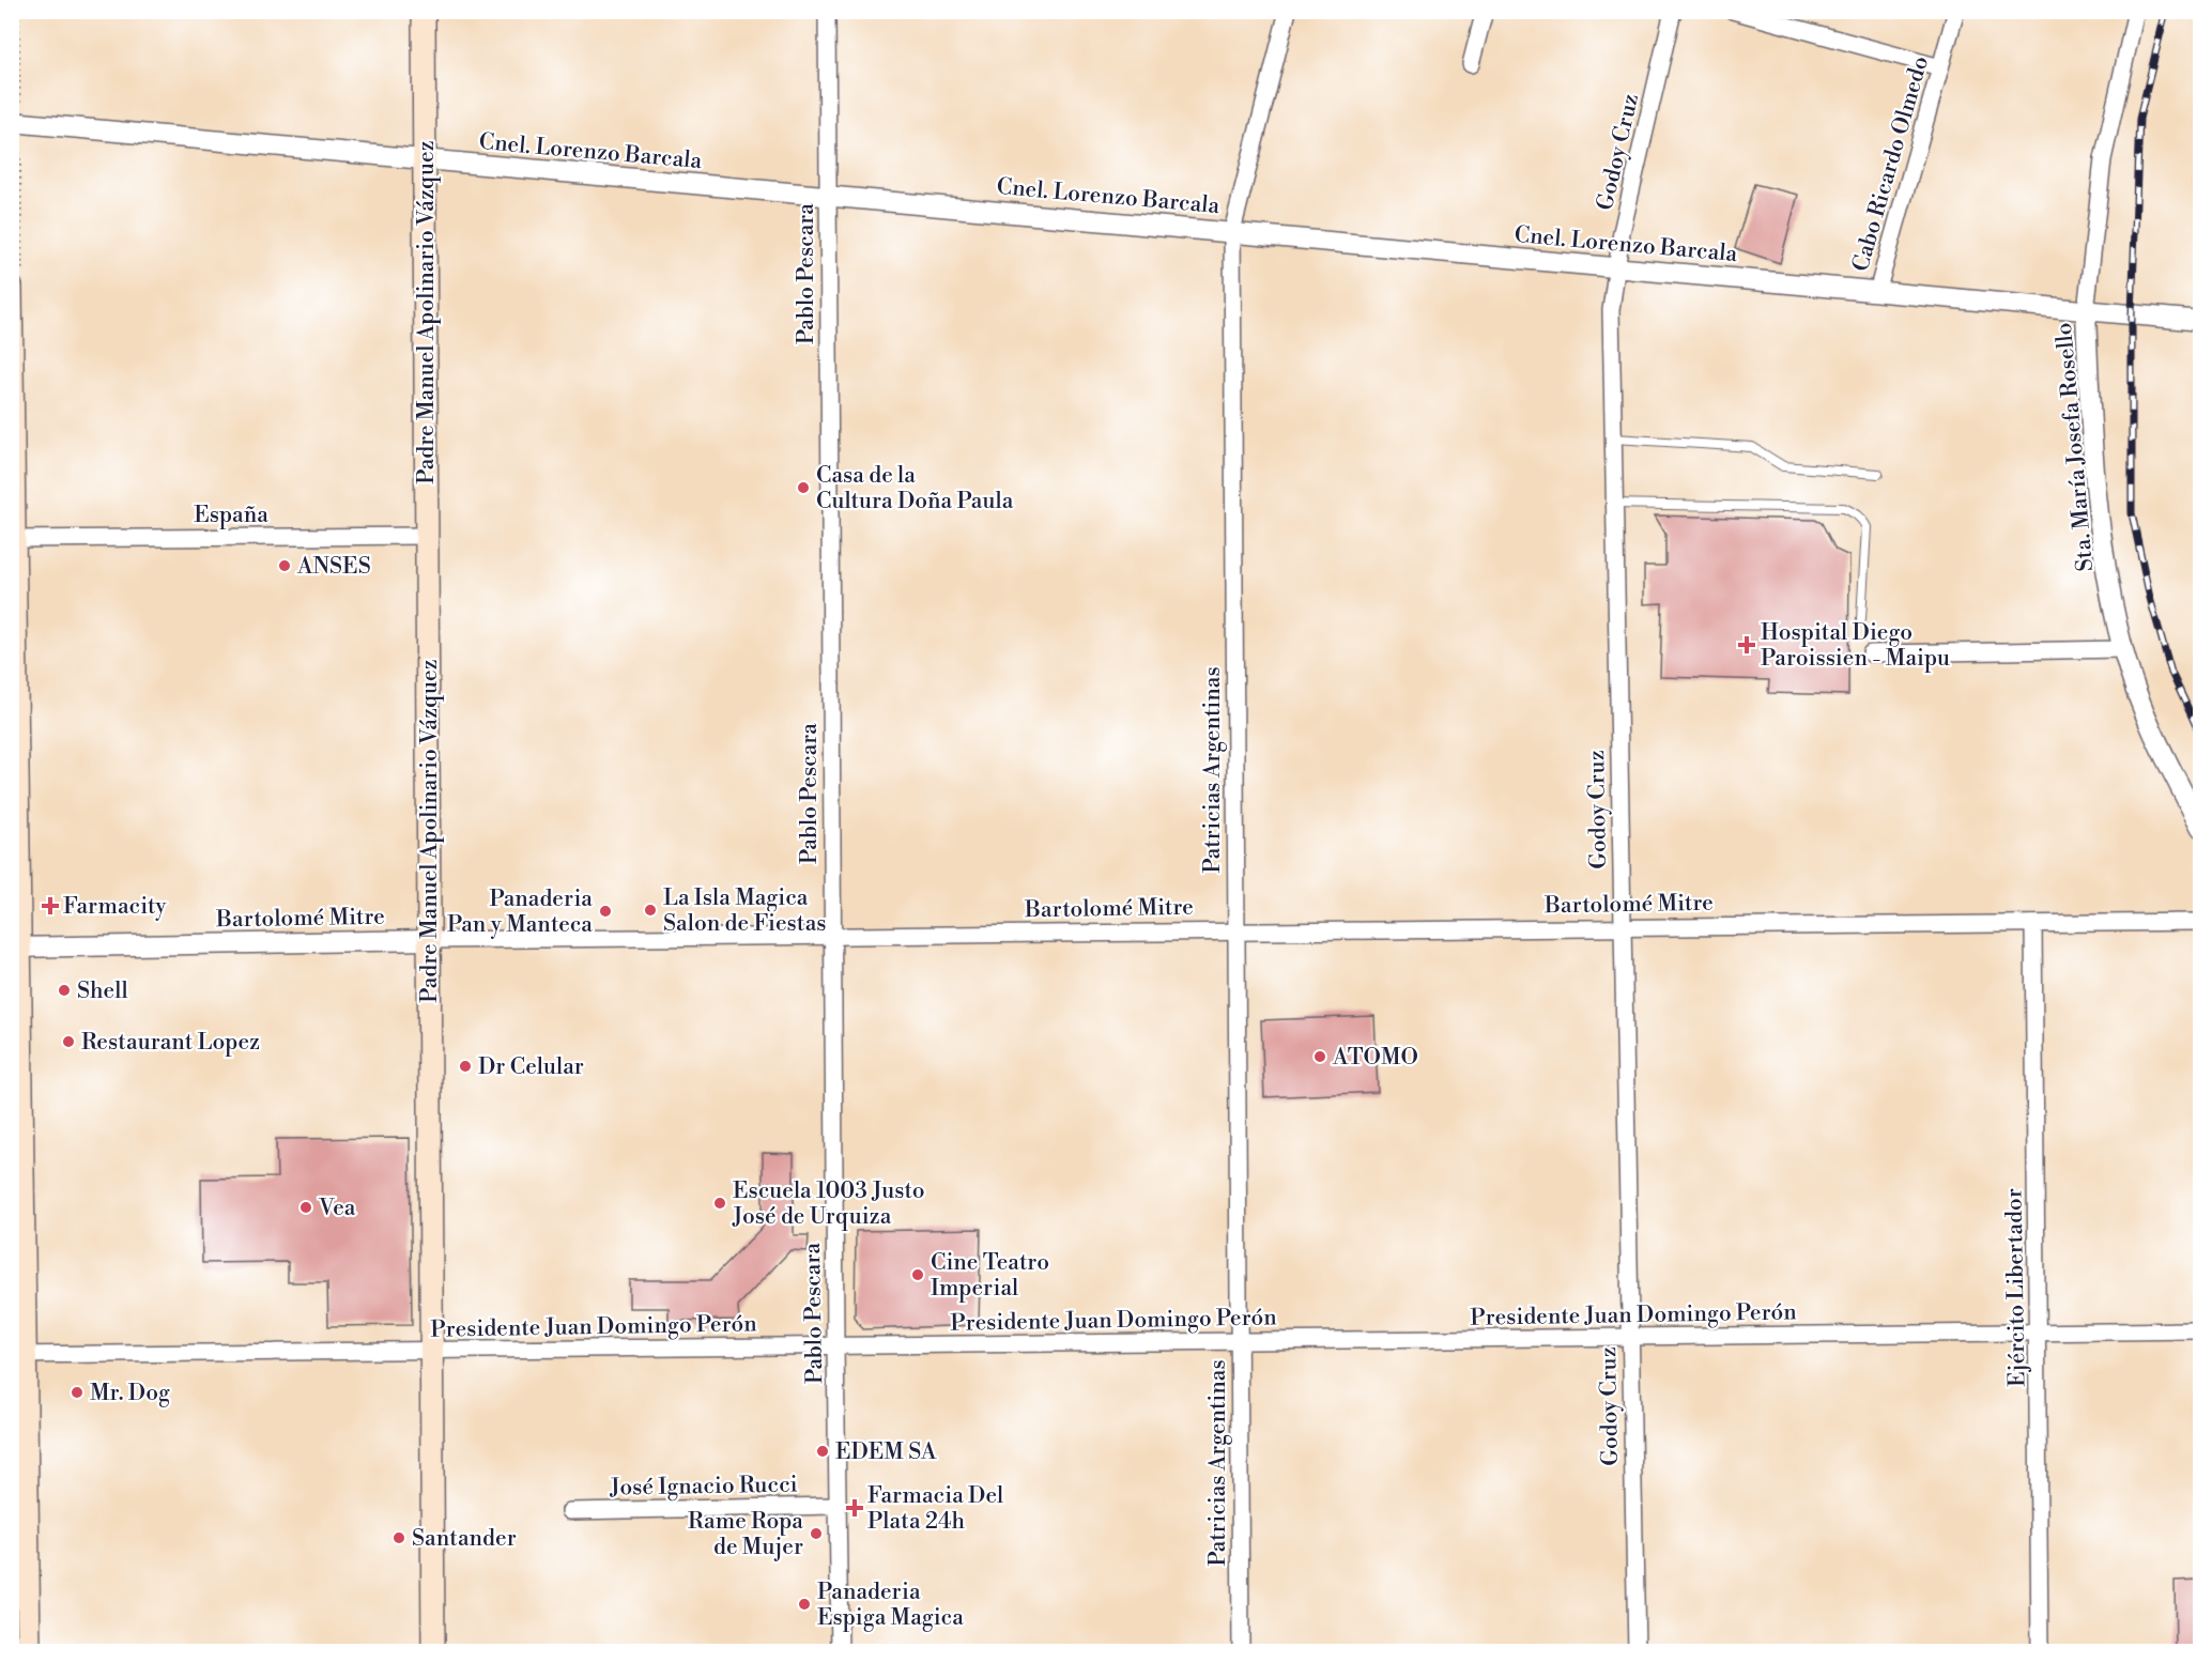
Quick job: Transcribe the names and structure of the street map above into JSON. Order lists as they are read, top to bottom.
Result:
{
  "streets": {
    "main road": ["Padre Manuel Apolinario Vázquez"],
    "street": [
      "Cnel. Lorenzo Barcala",
      "Godoy Cruz",
      "Cabo Ricardo Olmedo",
      "Pablo Pescara",
      "Sta. María Josefa Rosello",
      "España",
      "Patricias Argentinas",
      "Bartolomé Mitre",
      "Ejército Libertador",
      "Presidente Juan Domingo Perón",
      "José Ignacio Rucci"
    ]
  },
  "crossings": [
    ["Cnel. Lorenzo Barcala", "Godoy Cruz"],
    ["Cnel. Lorenzo Barcala", "Cabo Ricardo Olmedo"],
    ["Cnel. Lorenzo Barcala", "Pablo Pescara"],
    ["Cnel. Lorenzo Barcala", "Padre Manuel Apolinario Vázquez"],
    ["Cnel. Lorenzo Barcala", "Sta. María Josefa Rosello"],
    ["Cnel. Lorenzo Barcala", "Patricias Argentinas"],
    ["Godoy Cruz", "Bartolomé Mitre"],
    ["Godoy Cruz", "Presidente Juan Domingo Perón"],
    ["Pablo Pescara", "Bartolomé Mitre"],
    ["Pablo Pescara", "Presidente Juan Domingo Perón"],
    ["Pablo Pescara", "José Ignacio Rucci"],
    ["Padre Manuel Apolinario Vázquez", "España"],
    ["Padre Manuel Apolinario Vázquez", "Bartolomé Mitre"],
    ["Padre Manuel Apolinario Vázquez", "Presidente Juan Domingo Perón"],
    ["Patricias Argentinas", "Bartolomé Mitre"],
    ["Patricias Argentinas", "Presidente Juan Domingo Perón"],
    ["Bartolomé Mitre", "Ejército Libertador"],
    ["Ejército Libertador", "Presidente Juan Domingo Perón"]
  ],
  "places": {
    "other": [
      "Casa de la Cultura Doña Paula",
      "ANSES",
      "La Isla Magica Salon de Fiestas",
      "Panaderia Pan y Manteca",
      "Shell",
      "Restaurant Lopez",
      "ATOMO",
      "Dr Celular",
      "Escuela 1003 Justo José de Urquiza",
      "Vea",
      "Cine Teatro Imperial",
      "Mr. Dog",
      "EDEM SA",
      "Rame Ropa de Mujer",
      "Santander",
      "Panaderia Espiga Magica"
    ],
    "health": ["Hospital Diego Paroissien - Maipu", "Farmacity", "Farmacia Del Plata 24h"]
  }
}
